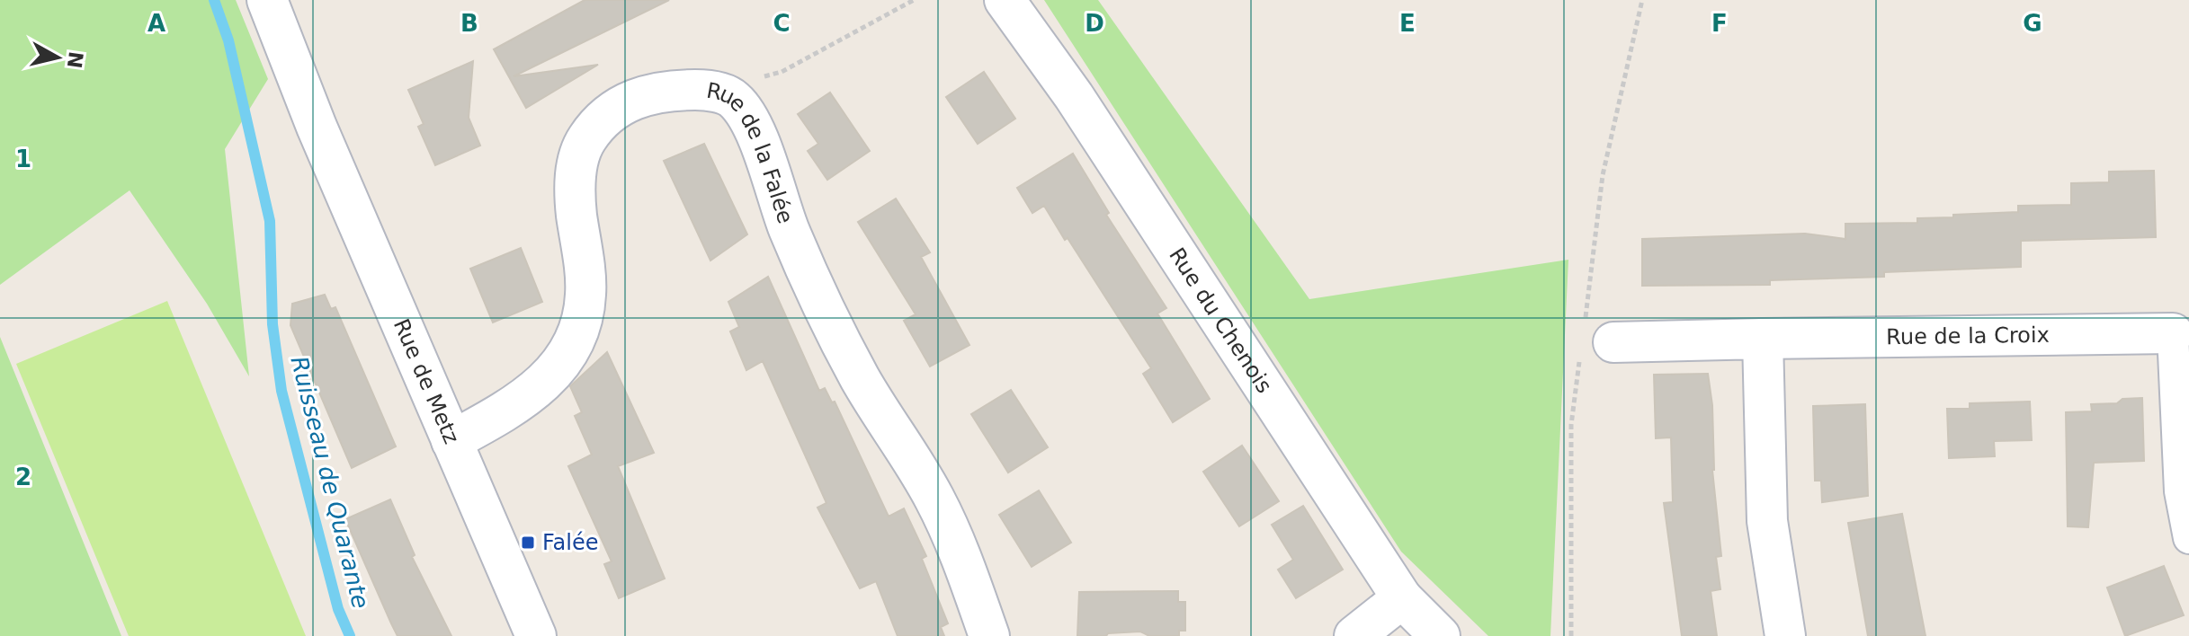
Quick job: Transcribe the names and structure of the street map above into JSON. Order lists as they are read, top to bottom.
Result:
{
  "streets": {
    "street": [
      "Rue de la Falée",
      "Rue du Chenois",
      "Rue de la Croix",
      "Rue de Metz"
    ]
  },
  "crossings": [
    ["Rue de la Falée", "Rue de Metz"]
  ],
  "water": ["Ruisseau de Quarante"],
  "places": {
    "transit": ["Falée"]
  },
  "north": "right",
  "grid": {
    "columns": [
      "A",
      "B",
      "C",
      "D",
      "E",
      "F",
      "G"
    ],
    "rows": ["1", "2"]
  }
}
